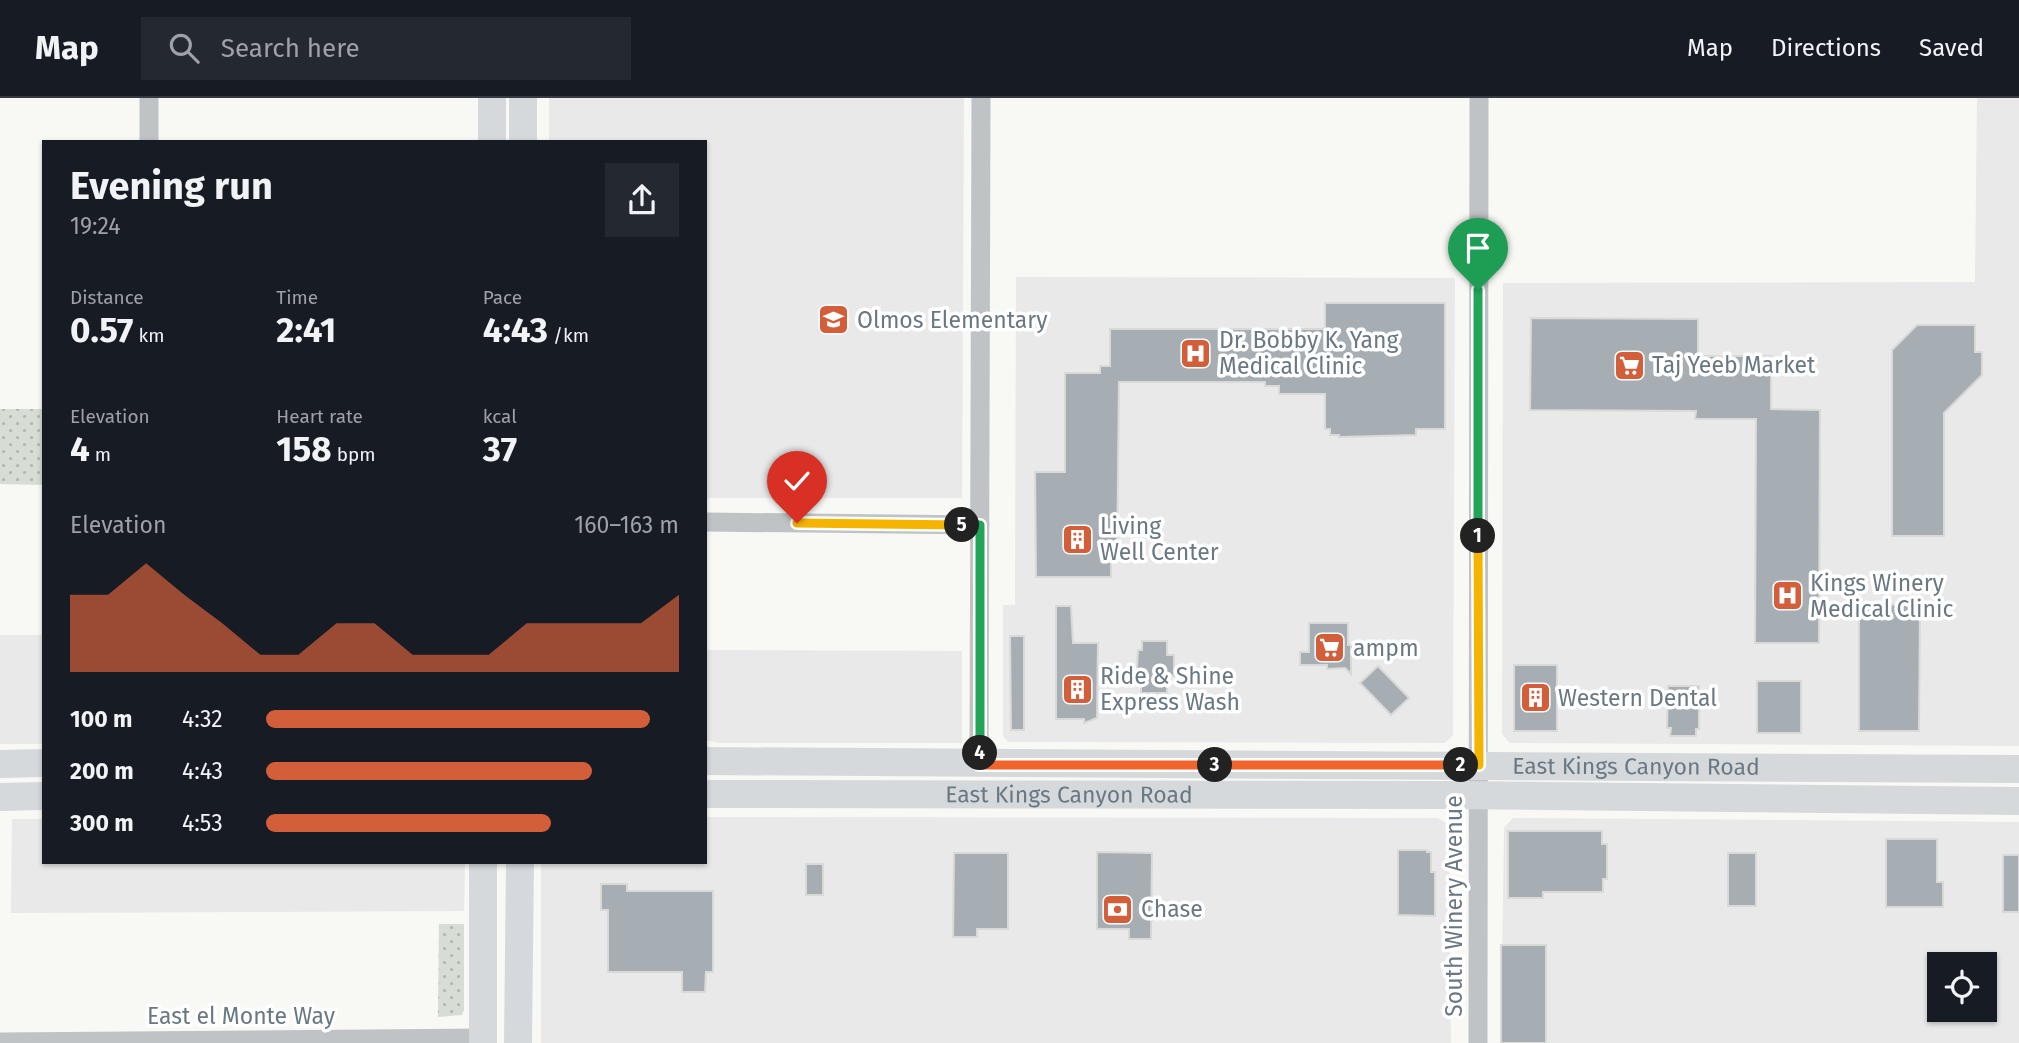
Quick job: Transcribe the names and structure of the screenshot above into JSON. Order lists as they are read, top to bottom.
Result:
{
  "streets": {
    "main road": ["East Kings Canyon Road"],
    "street": ["South Winery Avenue", "East el Monte Way"]
  },
  "crossings": [
    ["East Kings Canyon Road", "South Winery Avenue"]
  ],
  "places": {
    "school or university": ["Olmos Elementary"],
    "hospital": ["Dr. Bobby K. Yang Medical Clinic", "Kings Winery Medical Clinic"],
    "supermarket": ["Taj Yeeb Market", "ampm"],
    "building": ["Living Well Center", "Ride & Shine Express Wash", "Western Dental"],
    "bank": ["Chase"]
  },
  "page": {
    "header": "Map",
    "search": "Search here",
    "nav": ["Map", "Directions", "Saved"],
    "heading": ["Evening run", "19:24"],
    "stats": [
      ["Distance", "0.57 km"],
      ["Time", "2:41"],
      ["Pace", "4:43 /km"],
      ["Elevation", "4 m"],
      ["Heart rate", "158 bpm"],
      ["kcal", "37"]
    ],
    "chart": ["Elevation", "160–163 m"],
    "pins": [
      "5",
      "1",
      "4",
      "2",
      "3"
    ],
    "list": [
      {
        "name": "100 m",
        "note": "4:32"
      },
      {
        "name": "200 m",
        "note": "4:43"
      },
      {
        "name": "300 m",
        "note": "4:53"
      }
    ]
  }
}
